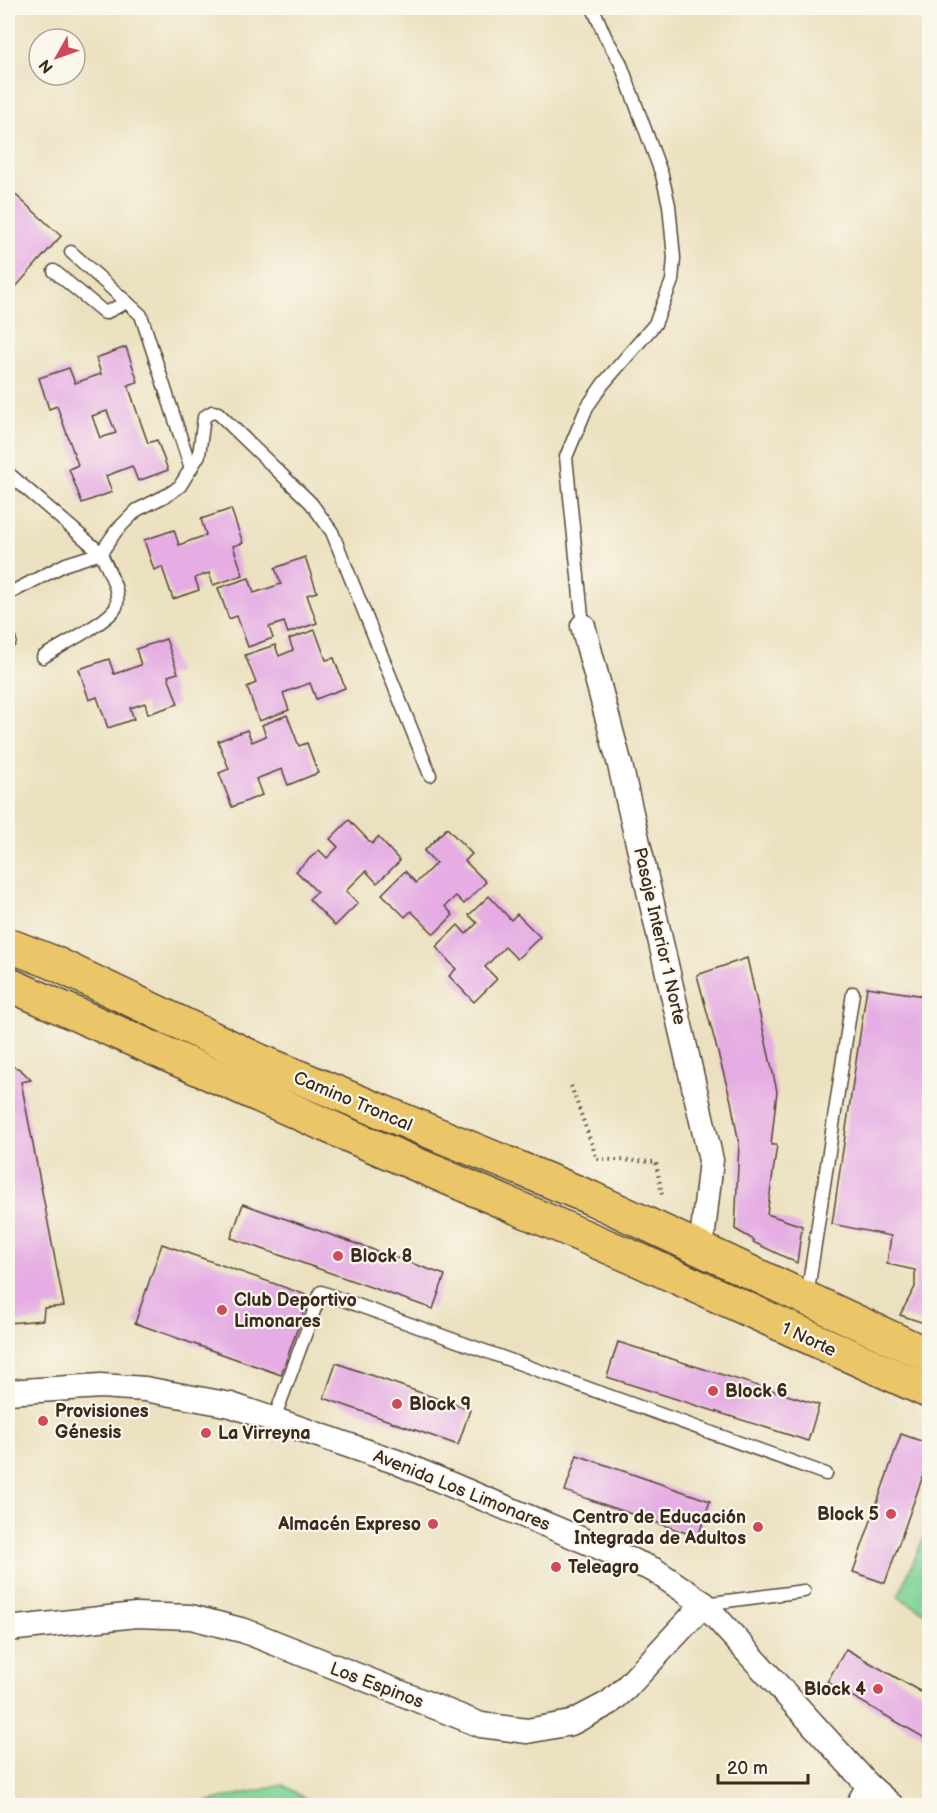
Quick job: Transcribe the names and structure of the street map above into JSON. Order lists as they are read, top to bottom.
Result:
{
  "streets": {
    "main road": ["Camino Troncal", "1 Norte"],
    "street": ["Pasaje Interior 1 Norte", "Avenida Los Limonares", "Los Espinos"]
  },
  "crossings": [
    ["Pasaje Interior 1 Norte", "Camino Troncal"],
    ["Pasaje Interior 1 Norte", "1 Norte"],
    ["Camino Troncal", "1 Norte"],
    ["Avenida Los Limonares", "Los Espinos"]
  ],
  "places": [
    "Block 8",
    "Club Deportivo Limonares",
    "Block 6",
    "Block 9",
    "Provisiones Génesis",
    "La Virreyna",
    "Block 5",
    "Almacén Expreso",
    "Centro de Educación Integrada de Adultos",
    "Teleagro",
    "Block 4"
  ],
  "scale_bar": "20 m",
  "north": "bottom left"
}
